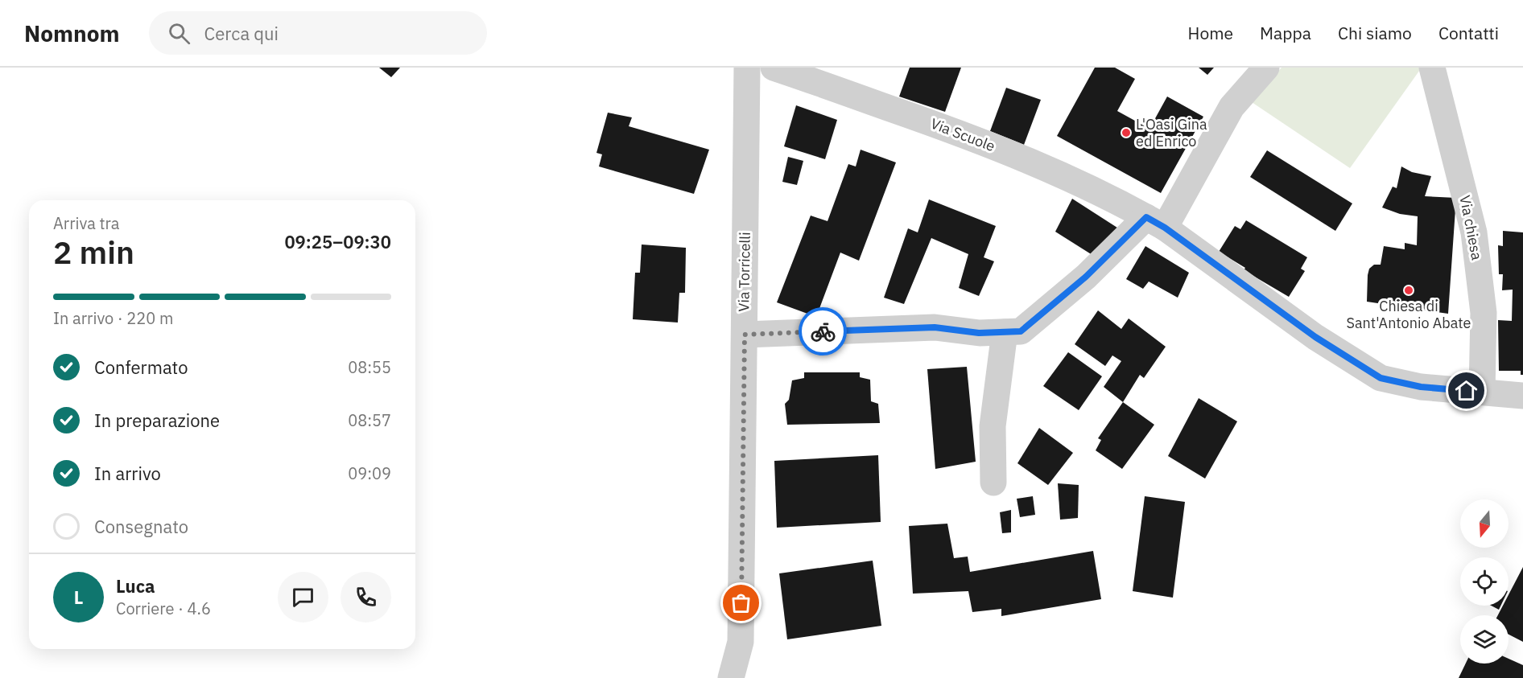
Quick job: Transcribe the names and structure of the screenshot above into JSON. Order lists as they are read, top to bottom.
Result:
{
  "streets": {
    "street": ["Via Scuole", "Via chiesa", "Via Torricelli"]
  },
  "crossings": [
    ["Via Scuole", "Via chiesa"]
  ],
  "places": ["L'Oasi Gina ed Enrico", "Chiesa di Sant'Antonio Abate"],
  "north": "bottom",
  "page": {
    "header": "Nomnom",
    "search": "Cerca qui",
    "nav": [
      "Home",
      "Mappa",
      "Chi siamo",
      "Contatti"
    ],
    "heading": ["2 min", "Arriva tra", "09:25–09:30"],
    "panel": ["Luca", "Corriere · 4.6"],
    "bar": "In arrivo · 220 m",
    "list": [
      ["Confermato", "08:55"],
      ["In preparazione", "08:57"],
      ["In arrivo", "09:09"],
      "Consegnato"
    ],
    "round": "L"
  }
}
